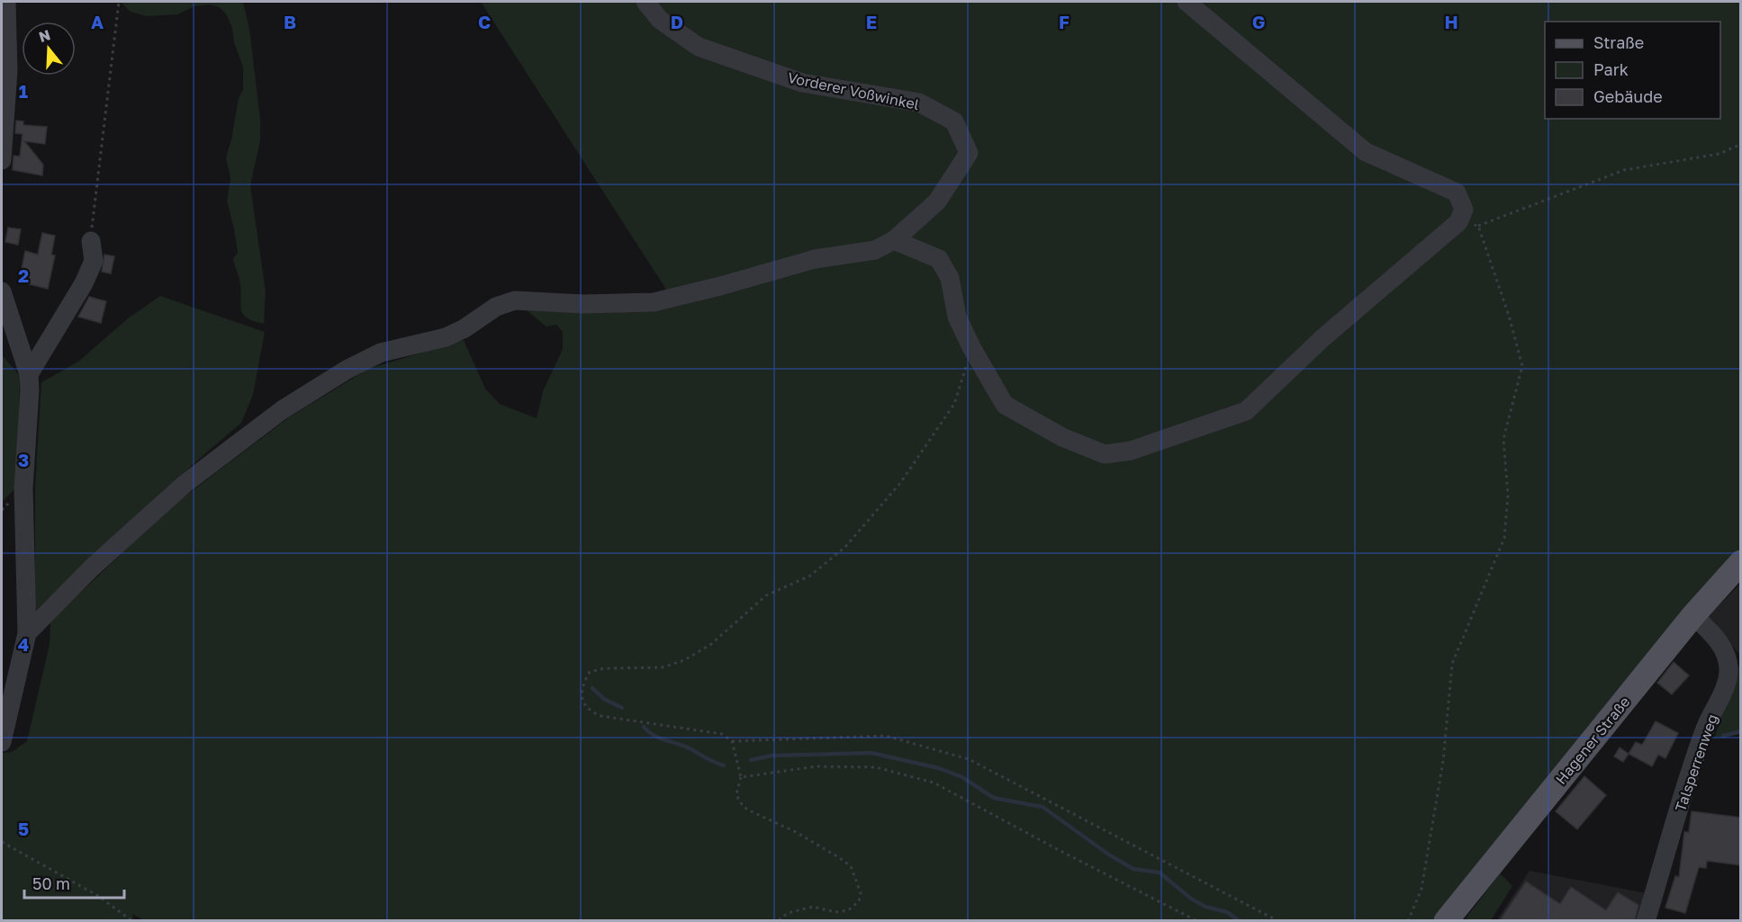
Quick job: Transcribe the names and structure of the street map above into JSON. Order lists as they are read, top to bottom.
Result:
{
  "streets": {
    "main road": ["Hagener Straße"],
    "street": ["Vorderer Voßwinkel", "Talsperrenweg"]
  },
  "crossings": [
    ["Hagener Straße", "Talsperrenweg"]
  ],
  "legend": ["Straße", "Park", "Gebäude"],
  "scale_bar": "50 m",
  "north": "top",
  "grid": {
    "columns": [
      "A",
      "B",
      "C",
      "D",
      "E",
      "F",
      "G",
      "H"
    ],
    "rows": [
      "1",
      "2",
      "3",
      "4",
      "5"
    ]
  }
}
